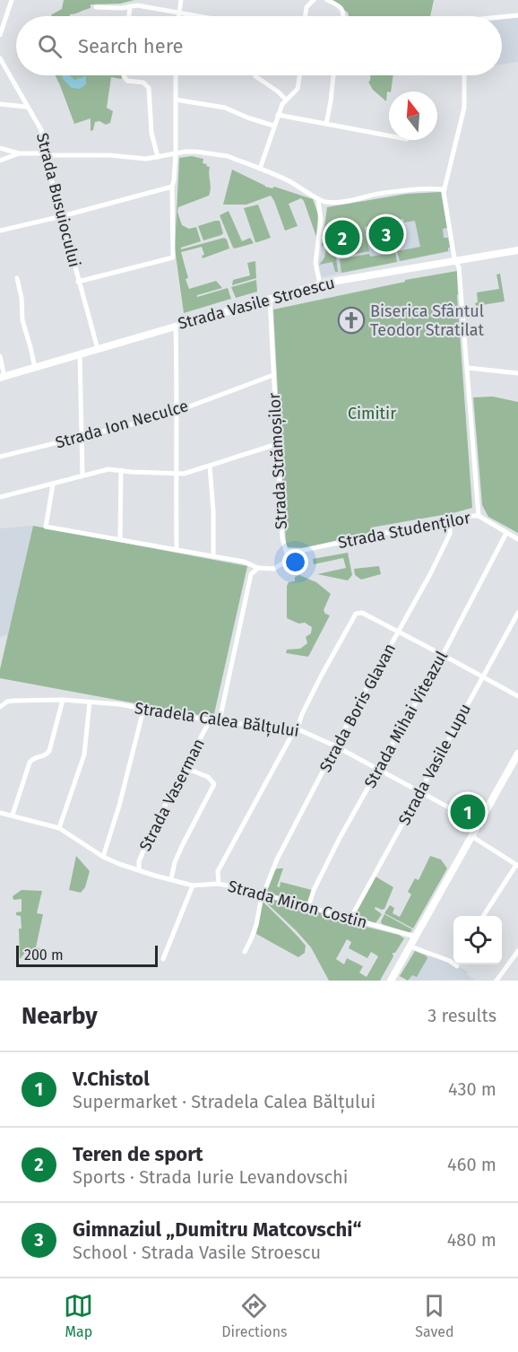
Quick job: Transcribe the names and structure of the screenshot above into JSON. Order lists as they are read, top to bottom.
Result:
{
  "streets": {
    "main road": ["Strada Vasile Stroescu"],
    "street": [
      "Strada Busuiocului",
      "Strada Ion Neculce",
      "Strada Strămoșilor",
      "Strada Studenților",
      "Strada Boris Glavan",
      "Stradela Calea Bălțului",
      "Strada Mihai Viteazul",
      "Strada Vasile Lupu",
      "Strada Vaserman",
      "Strada Miron Costin"
    ]
  },
  "crossings": [
    ["Strada Busuiocului", "Strada Vasile Stroescu"],
    ["Strada Vasile Stroescu", "Strada Strămoșilor"],
    ["Strada Ion Neculce", "Strada Strămoșilor"],
    ["Strada Strămoșilor", "Strada Studenților"],
    ["Strada Studenților", "Strada Boris Glavan"],
    ["Strada Studenților", "Strada Mihai Viteazul"],
    ["Strada Boris Glavan", "Stradela Calea Bălțului"],
    ["Strada Boris Glavan", "Strada Miron Costin"],
    ["Stradela Calea Bălțului", "Strada Mihai Viteazul"],
    ["Stradela Calea Bălțului", "Strada Vasile Lupu"],
    ["Stradela Calea Bălțului", "Strada Vaserman"],
    ["Strada Mihai Viteazul", "Strada Miron Costin"],
    ["Strada Vasile Lupu", "Strada Miron Costin"],
    ["Strada Vaserman", "Strada Miron Costin"]
  ],
  "parks": ["Cimitir"],
  "places": {
    "church": ["Biserica Sfântul Teodor Stratilat"]
  },
  "scale_bar": "200 m",
  "north": "top",
  "page": {
    "search": "Search here",
    "pins": ["3", "2", "1"],
    "scale": "200 m",
    "heading": ["Nearby", "3 results"],
    "list": [
      {
        "mark": "1",
        "name": "V.Chistol",
        "note": "Supermarket · Stradela Calea Bălțului",
        "value": "430 m"
      },
      {
        "mark": "2",
        "name": "Teren de sport",
        "note": "Sports · Strada Iurie Levandovschi",
        "value": "460 m"
      },
      {
        "mark": "3",
        "name": "Gimnaziul „Dumitru Matcovschi“",
        "note": "School · Strada Vasile Stroescu",
        "value": "480 m"
      }
    ],
    "nav": ["Map", "Directions", "Saved"]
  }
}
